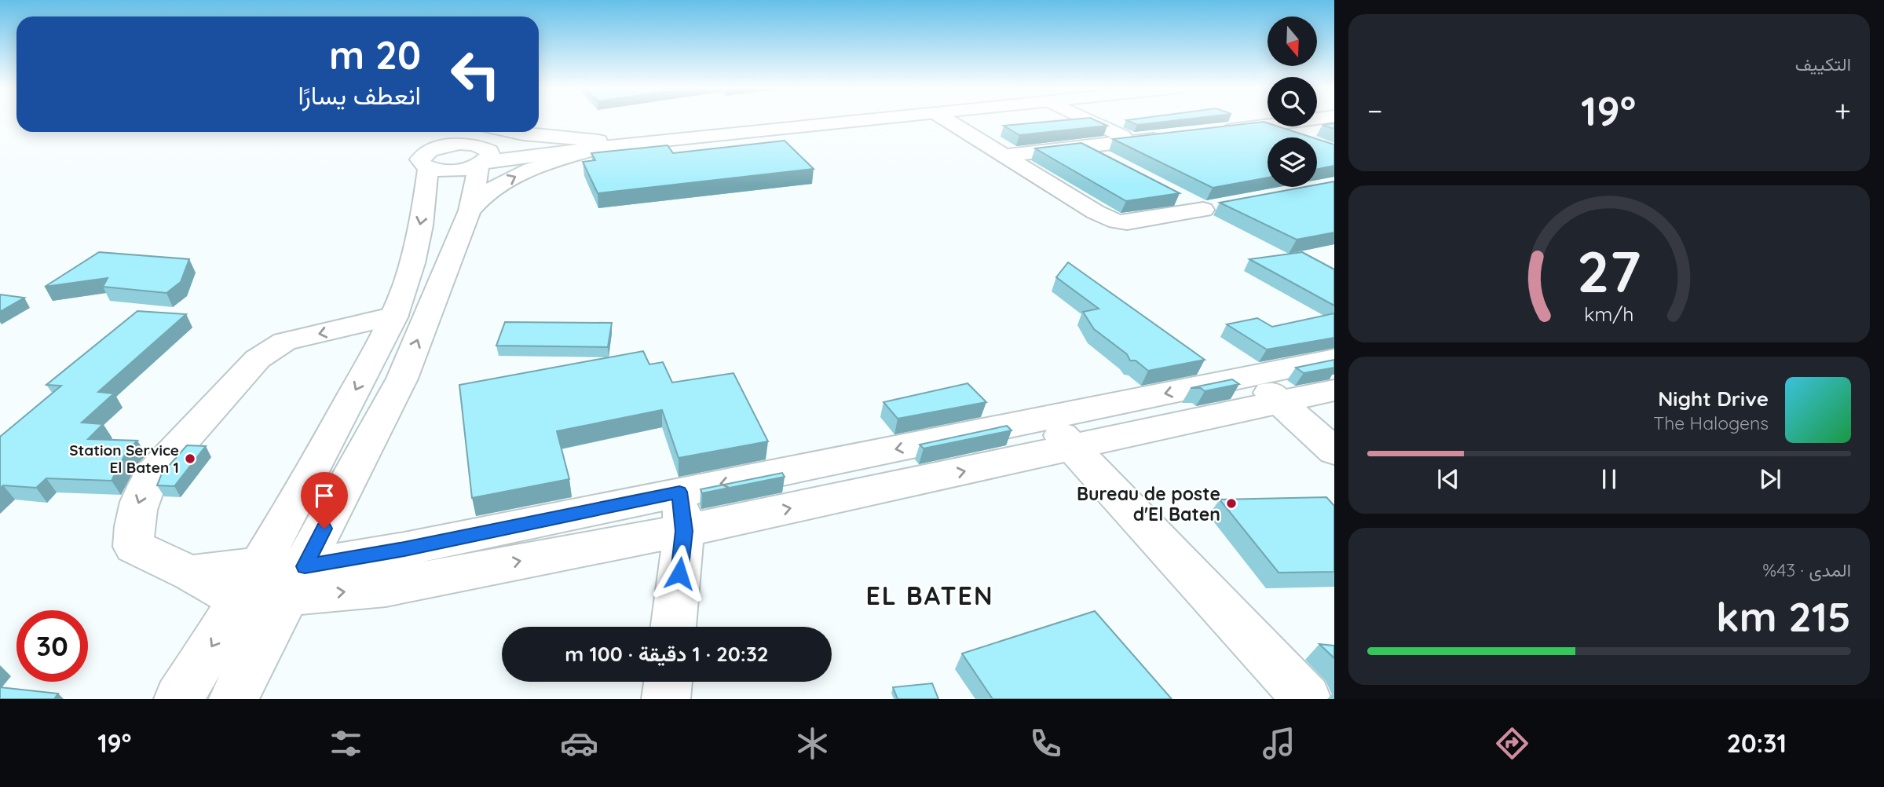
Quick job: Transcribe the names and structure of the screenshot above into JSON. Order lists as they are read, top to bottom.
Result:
{
  "districts": ["EL BATEN"],
  "places": ["Station Service El Baten 1", "Bureau de poste d'El Baten"],
  "north": "bottom",
  "page": {
    "tile": [
      "التكييف",
      ["المدى · 43%", "215 km"]
    ],
    "turn": ["20 m", "انعطف يسارًا"],
    "heat": ["−", "19°", "+"],
    "song": ["Night Drive", "The Halogens"],
    "limit": "30",
    "trip": "20:32 · 1 دقيقة · 100 m",
    "tabs": ["20:31", "19°"],
    "gauge": ["27", "km/h"]
  }
}
